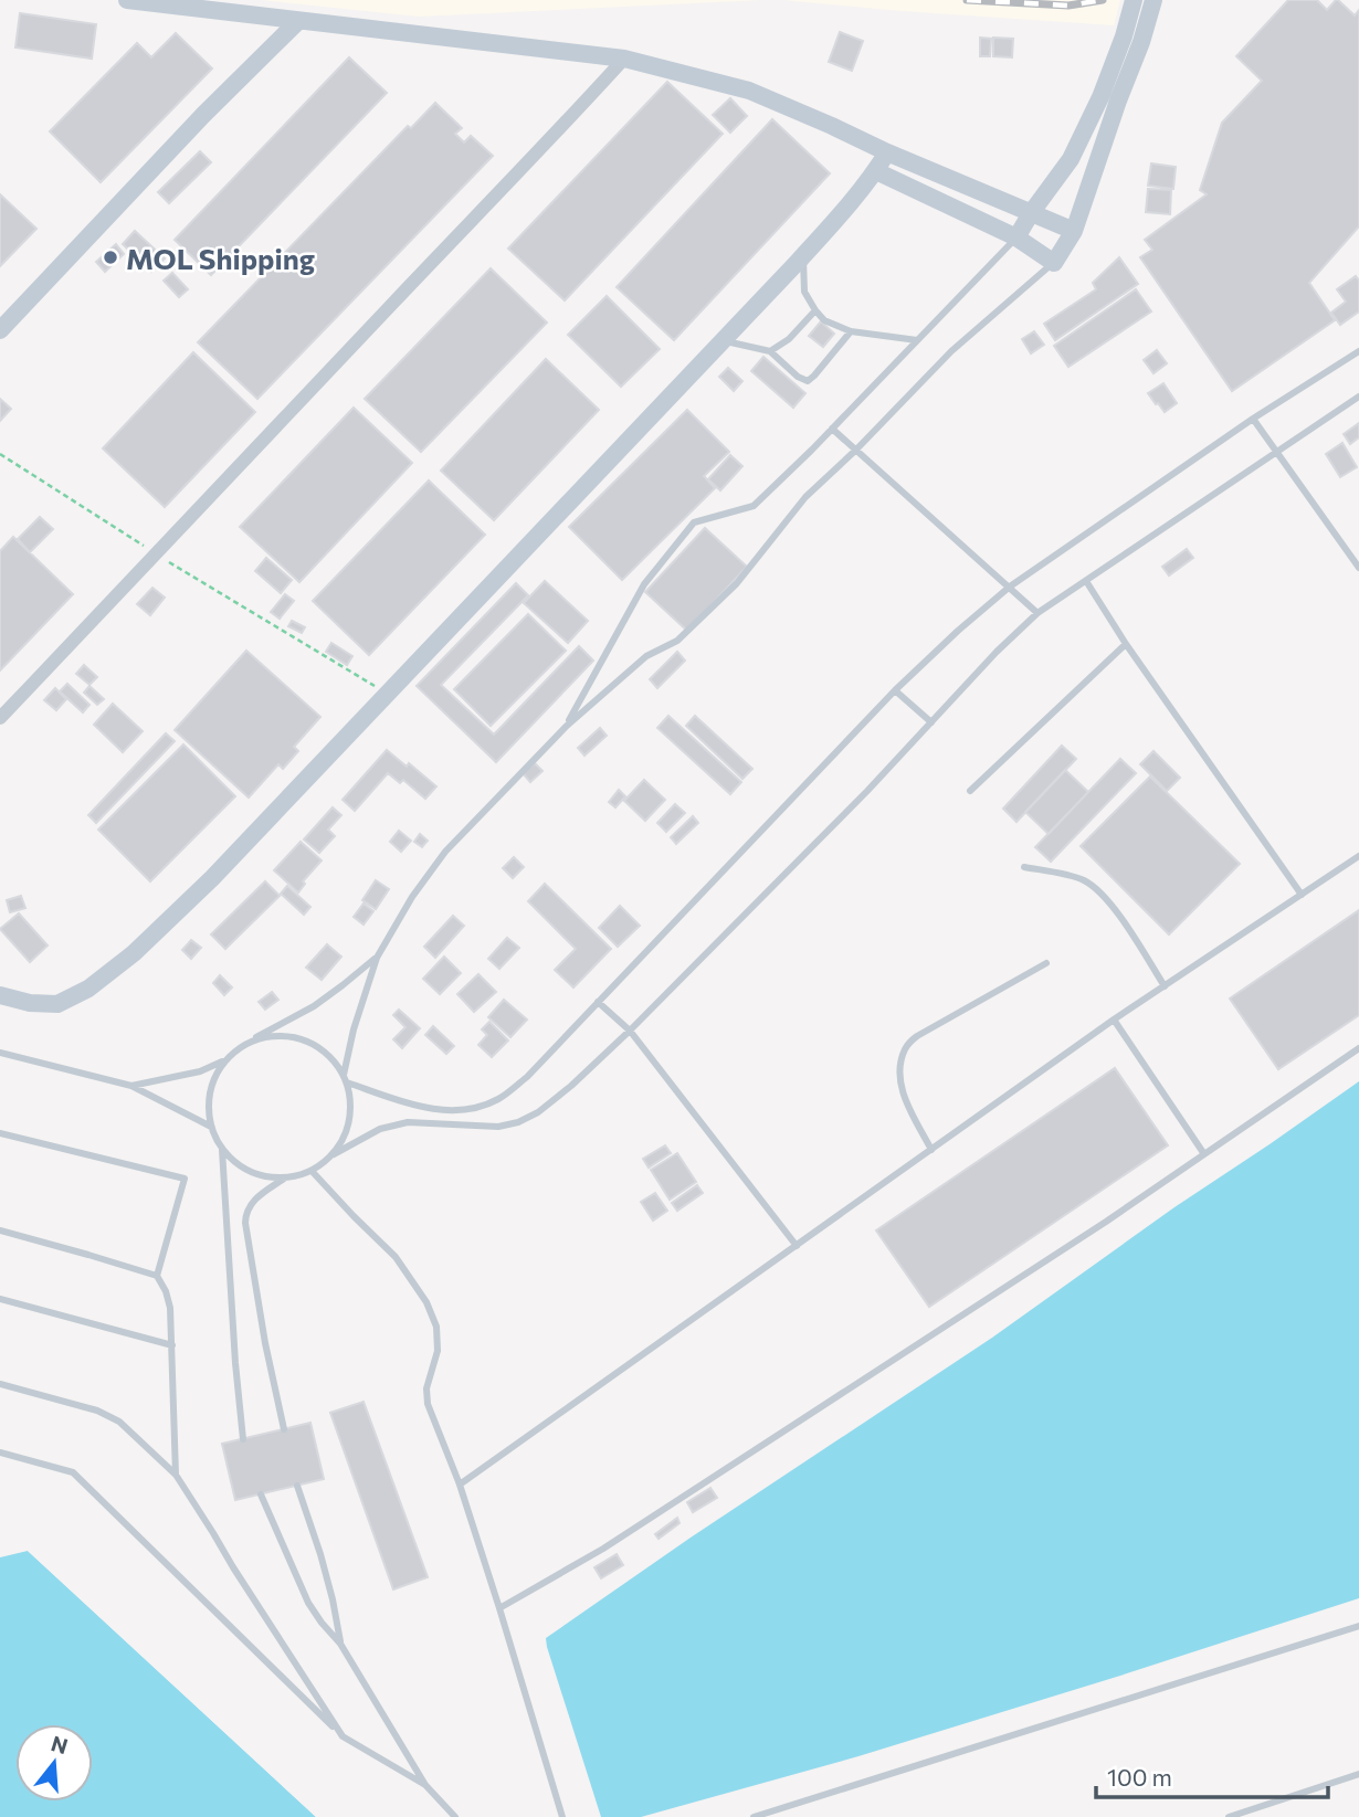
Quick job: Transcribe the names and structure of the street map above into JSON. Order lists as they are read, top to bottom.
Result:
{
  "places": ["MOL Shipping"],
  "scale_bar": "100 m",
  "north": "top"
}
